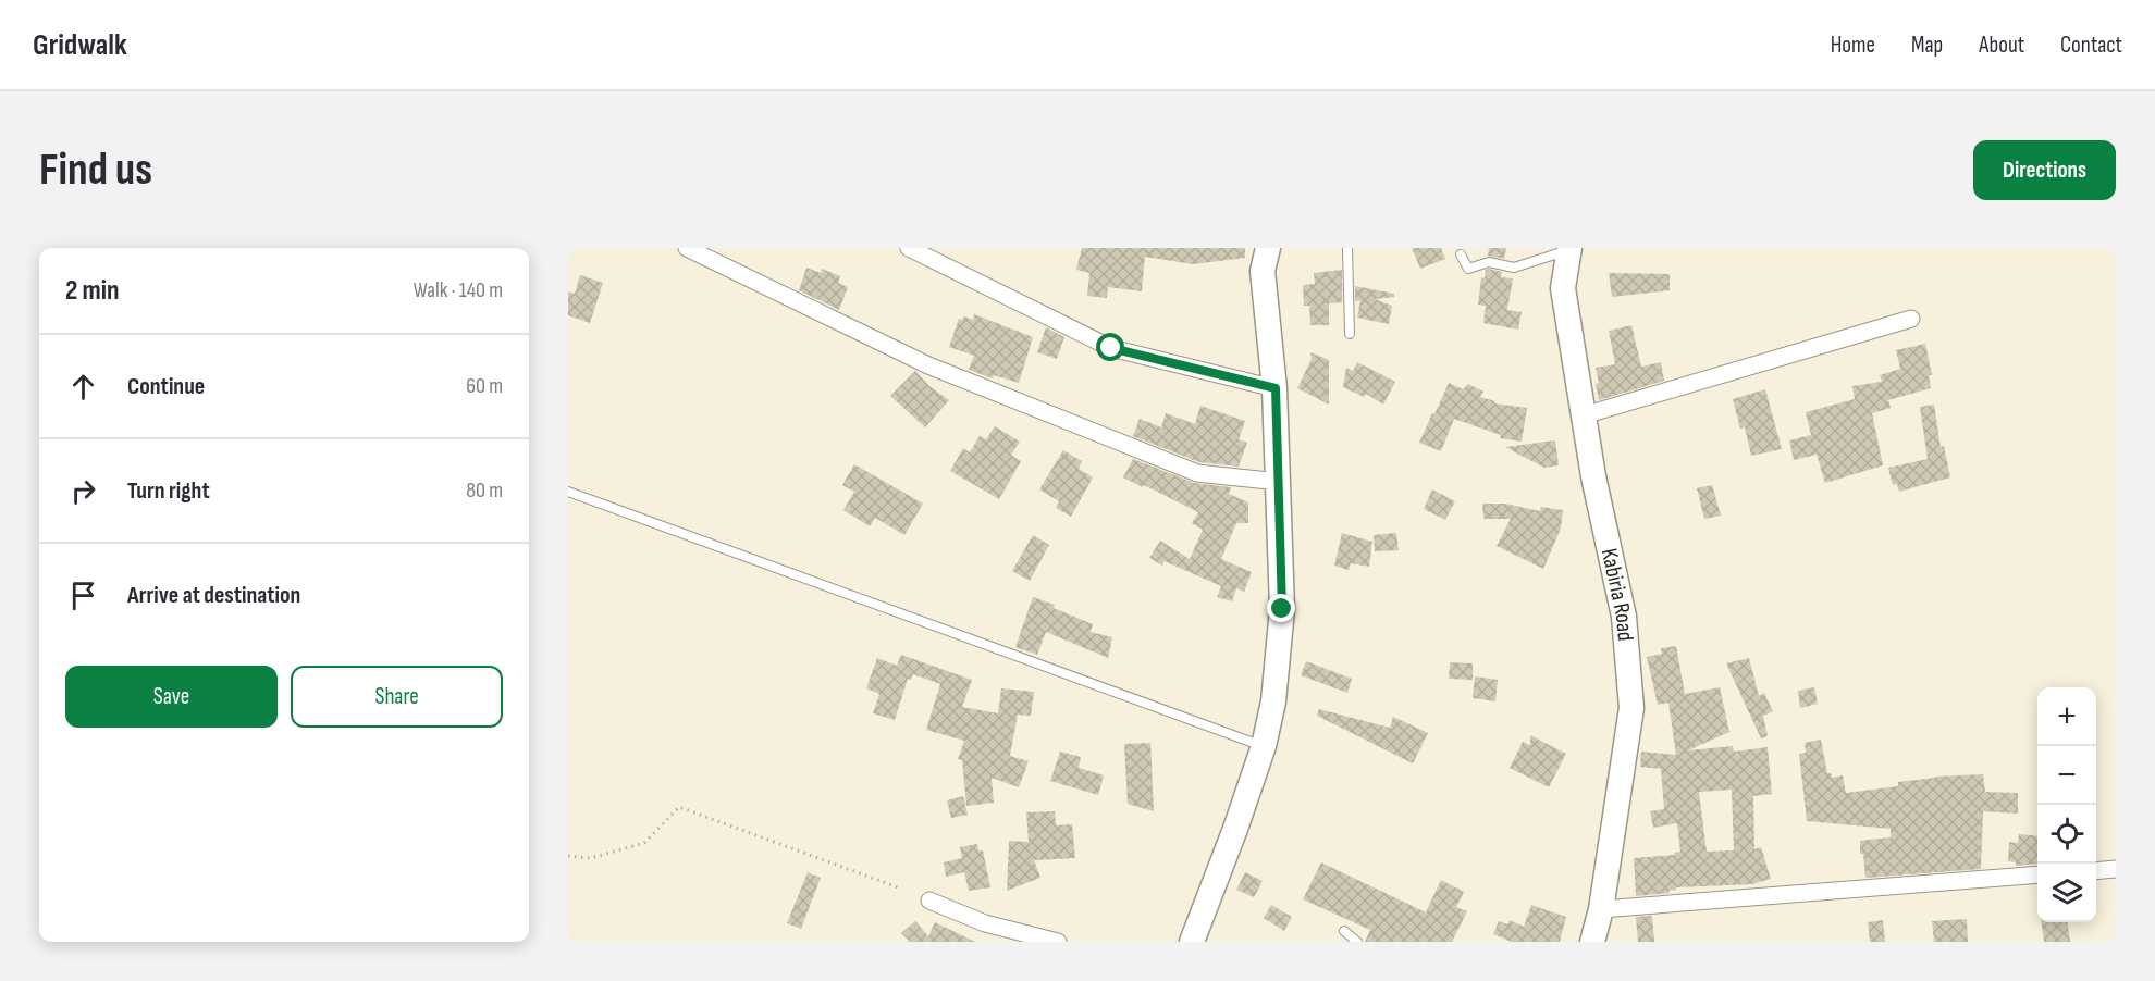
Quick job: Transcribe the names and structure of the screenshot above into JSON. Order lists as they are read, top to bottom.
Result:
{
  "streets": {
    "main road": ["Kabiria Road"]
  },
  "page": {
    "header": "Gridwalk",
    "nav": [
      "Home",
      "Map",
      "About",
      "Contact"
    ],
    "buttons": [
      "Directions",
      ["Save", "Share"]
    ],
    "title": "Find us",
    "heading": ["2 min", "Walk · 140 m"],
    "list": [
      ["Continue", "60 m"],
      ["Turn right", "80 m"],
      "Arrive at destination"
    ],
    "map_buttons": ["+", "−"]
  }
}
